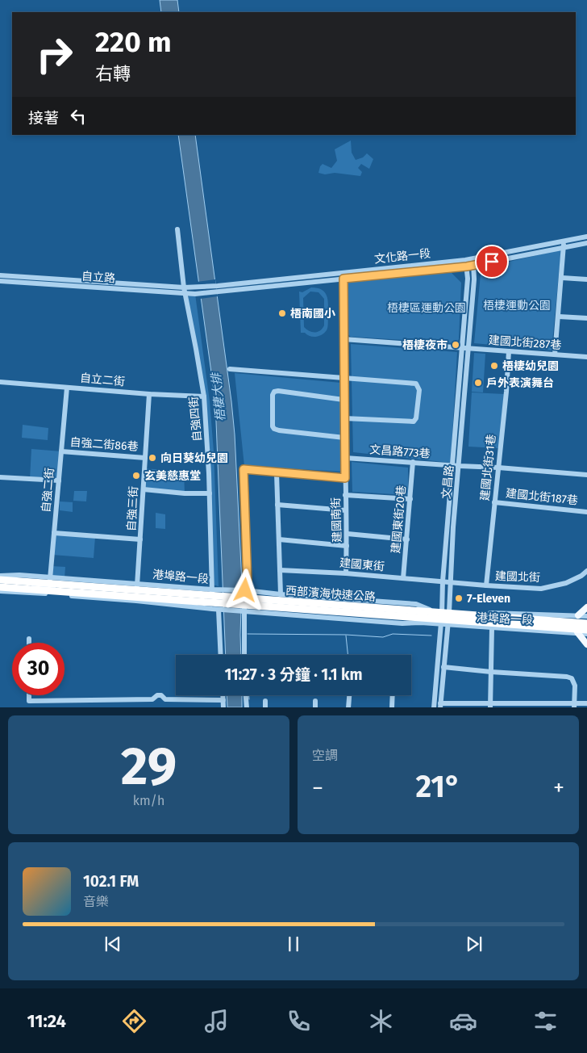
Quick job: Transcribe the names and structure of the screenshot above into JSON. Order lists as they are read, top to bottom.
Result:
{
  "streets": {
    "highway": ["西部濱海快速公路"],
    "street": [
      "文化路一段",
      "自立路",
      "建國北街287巷",
      "自立二街",
      "自強四街",
      "自強二街86巷",
      "文昌路773巷",
      "建國北街31巷",
      "文昌路",
      "自強二街",
      "建國北街187巷",
      "自強三街",
      "建國東街20巷",
      "建國南街",
      "建國東街",
      "港埠路一段",
      "建國北街"
    ]
  },
  "crossings": [
    ["文化路一段", "自立路"],
    ["文化路一段", "文昌路"],
    ["文化路一段", "建國南街"],
    ["自立路", "自強四街"],
    ["建國北街287巷", "建國北街31巷"],
    ["建國北街287巷", "文昌路"],
    ["建國北街287巷", "建國南街"],
    ["自立二街", "自強四街"],
    ["自立二街", "自強二街"],
    ["自立二街", "自強三街"],
    ["自強四街", "港埠路一段"],
    ["自強二街86巷", "自強二街"],
    ["自強二街86巷", "自強三街"],
    ["文昌路773巷", "建國北街31巷"],
    ["文昌路773巷", "文昌路"],
    ["文昌路773巷", "建國東街20巷"],
    ["文昌路773巷", "建國南街"],
    ["建國北街31巷", "建國北街187巷"],
    ["建國北街31巷", "建國北街"],
    ["文昌路", "建國東街"],
    ["文昌路", "港埠路一段"],
    ["文昌路", "建國北街"],
    ["自強二街", "港埠路一段"],
    ["自強三街", "港埠路一段"],
    ["建國東街20巷", "建國東街"],
    ["建國南街", "建國東街"],
    ["建國東街", "建國北街"],
    ["港埠路一段", "西部濱海快速公路"]
  ],
  "water": ["梧棲大排"],
  "parks": ["梧棲運動公園", "梧棲區運動公園"],
  "places": [
    "梧南國小",
    "梧棲夜市",
    "梧棲幼兒園",
    "戶外表演舞台",
    "向日葵幼兒園",
    "玄美慈惠堂",
    "7-Eleven"
  ],
  "page": {
    "turn": ["220 m", "右轉"],
    "then": "接著",
    "limit": "30",
    "trip": "11:27 · 3 分鐘 · 1.1 km",
    "tile": [
      ["29", "km/h"],
      "空調"
    ],
    "heat": ["−", "21°", "+"],
    "song": ["102.1 FM", "音樂"],
    "tabs": "11:24"
  }
}
